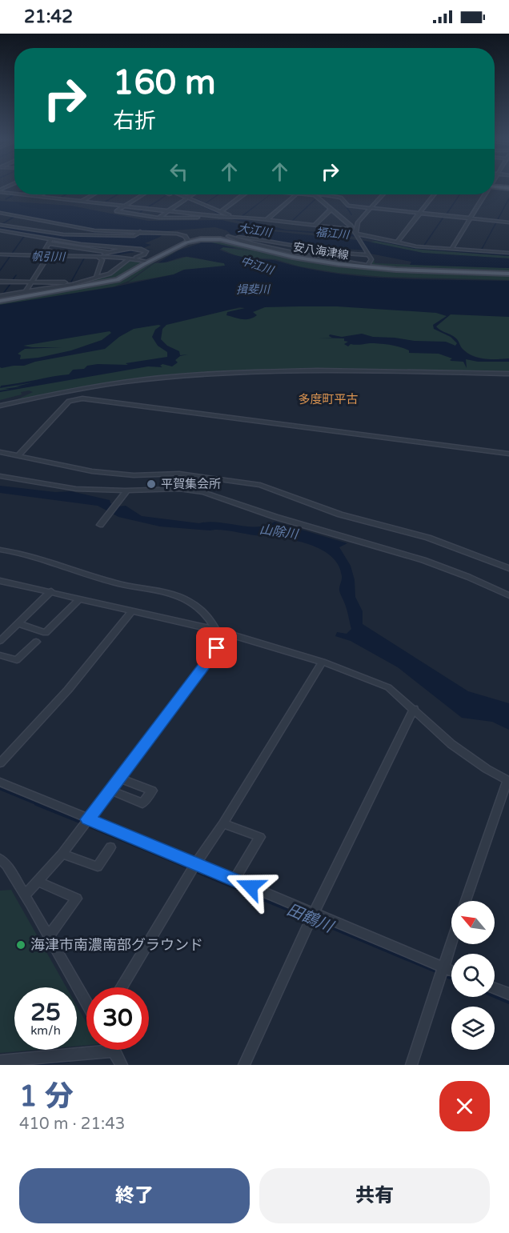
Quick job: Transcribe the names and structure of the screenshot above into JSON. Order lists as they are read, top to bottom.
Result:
{
  "streets": {
    "main road": ["安八海津線"]
  },
  "districts": ["多度町平古"],
  "water": [
    "大江川",
    "福江川",
    "帆引川",
    "中江川",
    "揖斐川",
    "山除川",
    "田鶴川"
  ],
  "places": ["平賀集会所", "海津市南濃南部グラウンド"],
  "north": "top left",
  "page": {
    "status": "21:42",
    "turn": ["160 m", "右折"],
    "speed": "25 km/h",
    "limit": "30",
    "heading": ["1 分", "410 m · 21:43"],
    "buttons": ["終了", "共有"]
  }
}
